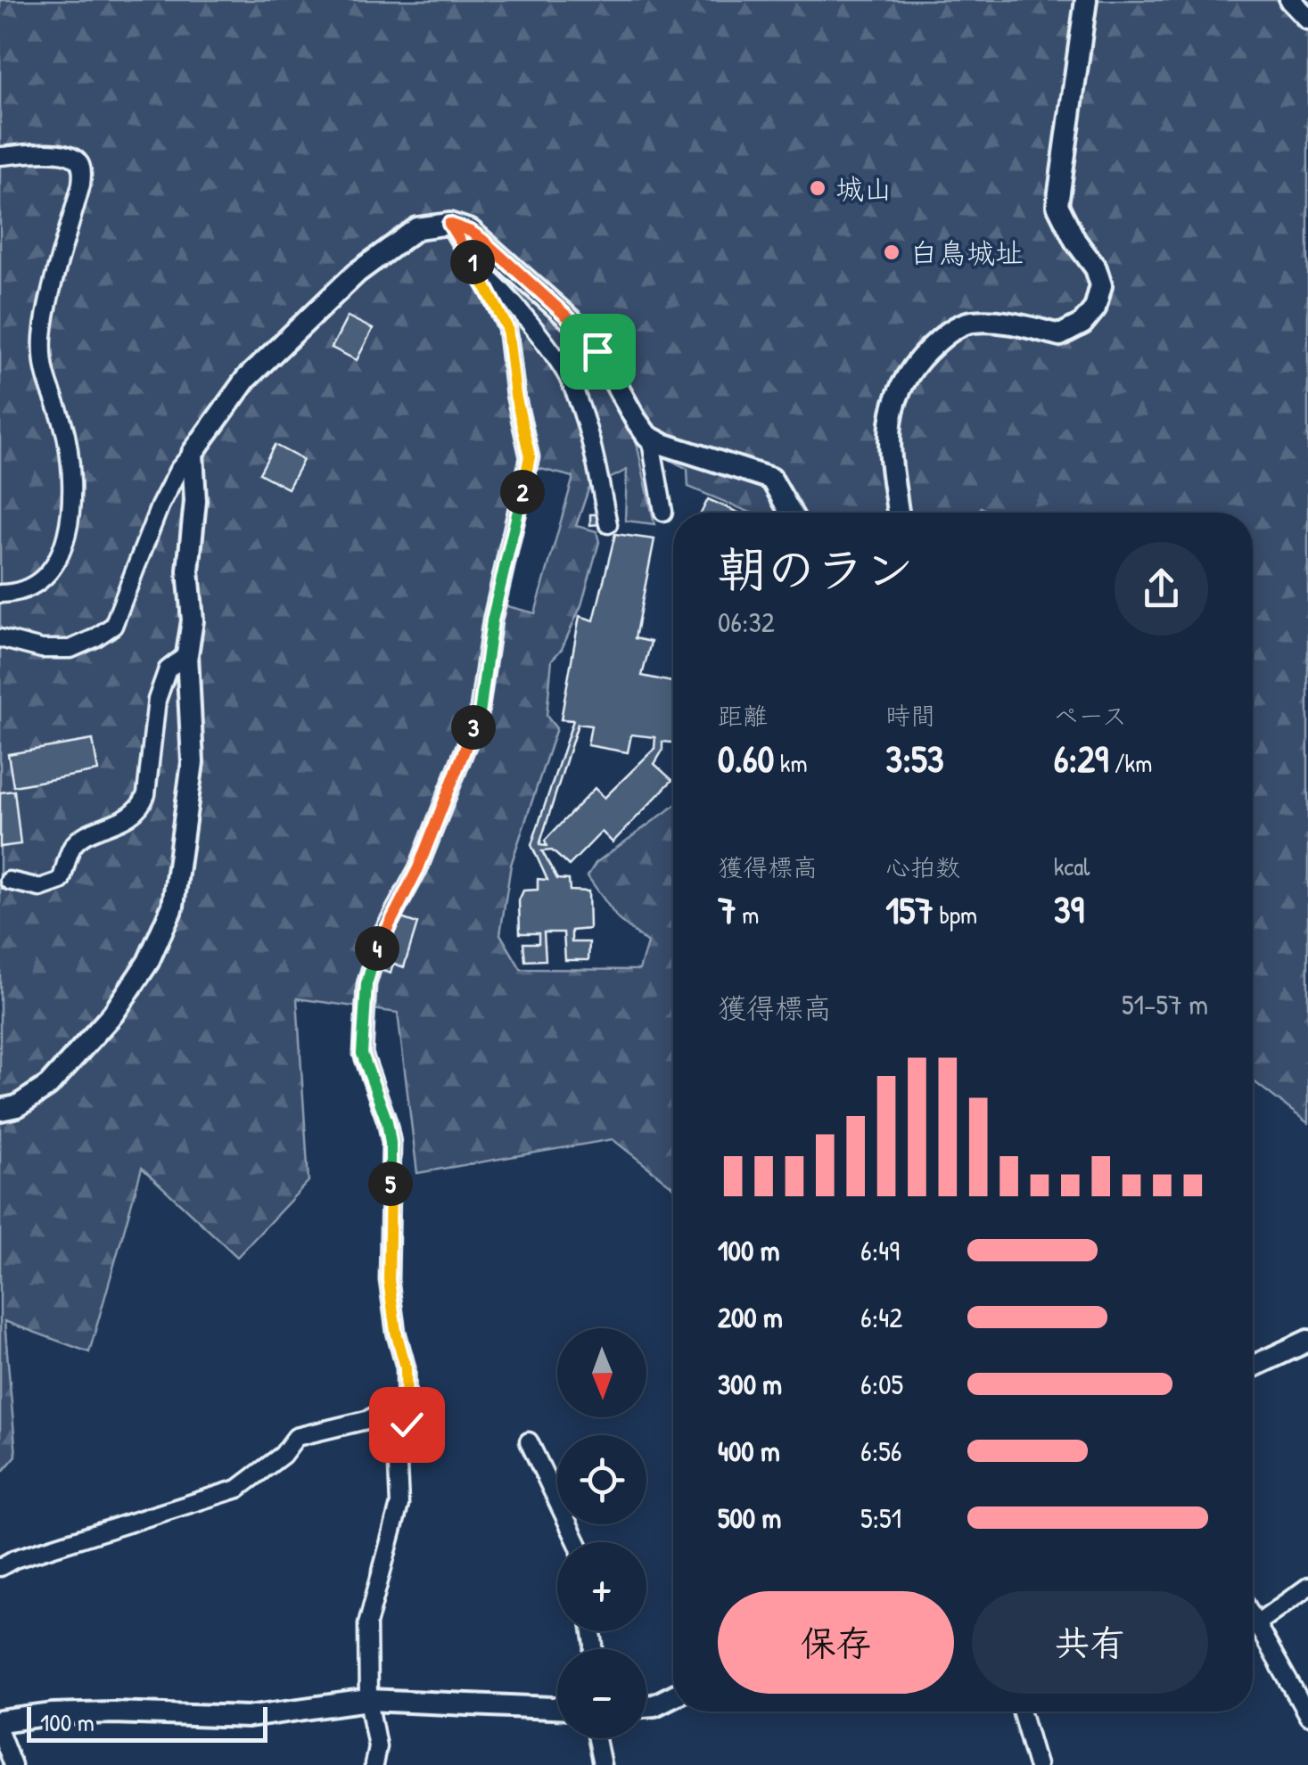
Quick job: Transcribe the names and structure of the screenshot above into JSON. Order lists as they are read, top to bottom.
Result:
{
  "places": ["城山", "白鳥城址"],
  "scale_bar": "100 m",
  "north": "bottom",
  "page": {
    "pins": [
      "1",
      "2",
      "3",
      "4",
      "5"
    ],
    "heading": ["朝のラン", "06:32"],
    "stats": [
      ["距離", "0.60 km"],
      ["時間", "3:53"],
      ["ペース", "6:29 /km"],
      ["獲得標高", "7 m"],
      ["心拍数", "157 bpm"],
      ["kcal", "39"]
    ],
    "chart": ["獲得標高", "51–57 m"],
    "list": [
      {
        "name": "100 m",
        "note": "6:49"
      },
      {
        "name": "200 m",
        "note": "6:42"
      },
      {
        "name": "300 m",
        "note": "6:05"
      },
      {
        "name": "400 m",
        "note": "6:56"
      },
      {
        "name": "500 m",
        "note": "5:51"
      }
    ],
    "map_buttons": ["+", "−"],
    "buttons": ["保存", "共有"],
    "scale": "100 m"
  }
}
